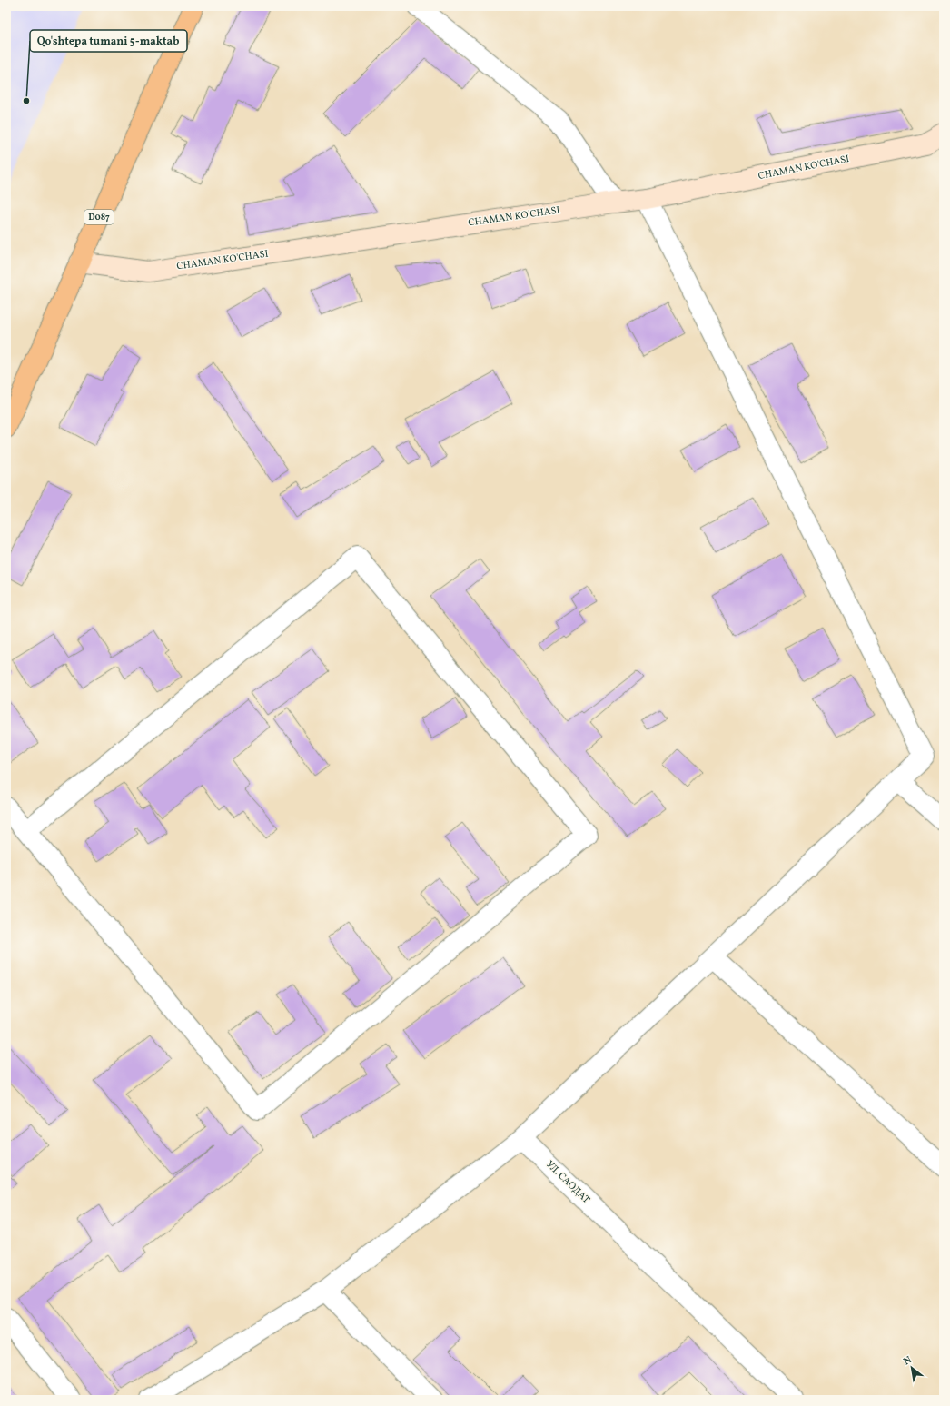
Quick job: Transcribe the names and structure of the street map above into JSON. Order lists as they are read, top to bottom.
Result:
{
  "streets": {
    "main road": ["D087"],
    "street": ["CHAMAN KO'CHASI", "УЛ. САОДАТ"]
  },
  "crossings": [
    ["CHAMAN KO'CHASI", "D087"]
  ],
  "places": ["Qo'shtepa tumani 5-maktab"],
  "north": "top left"
}
